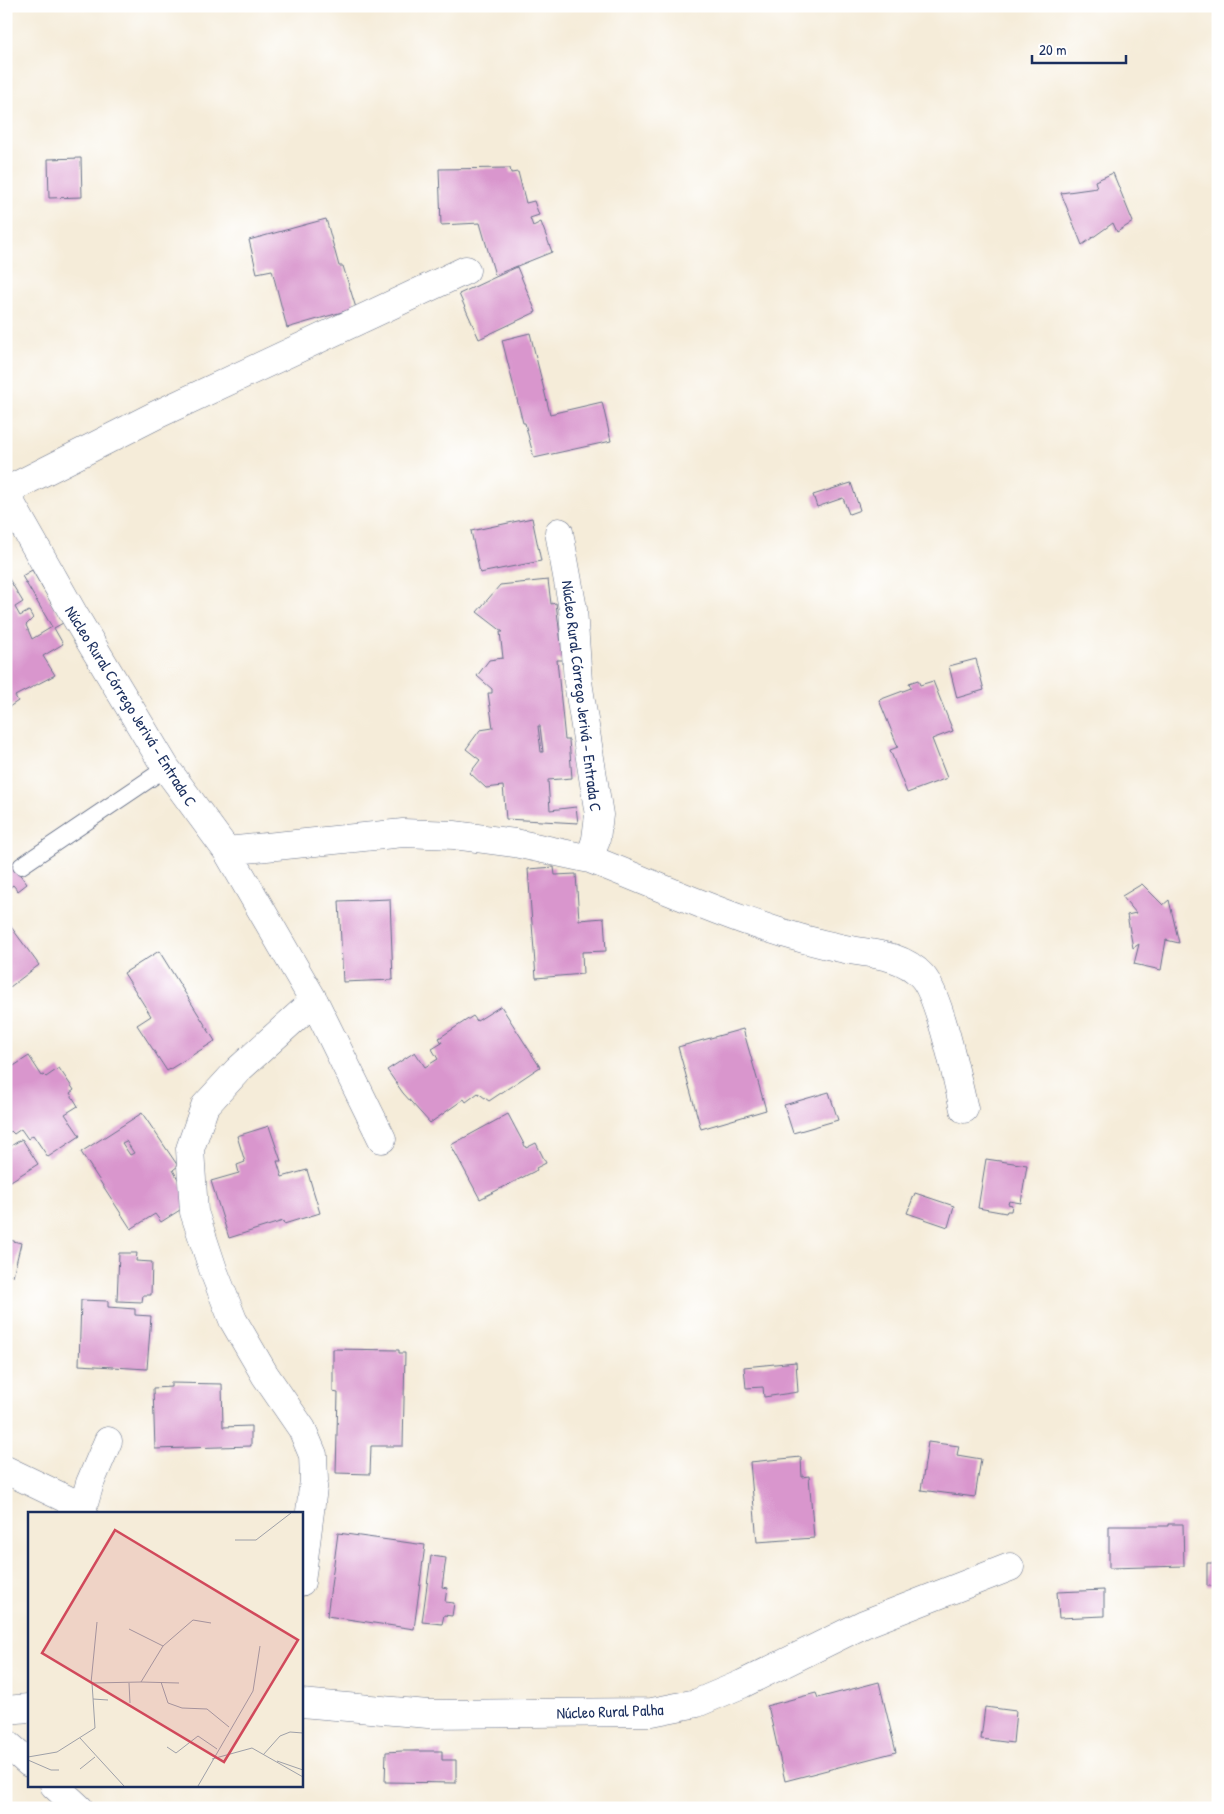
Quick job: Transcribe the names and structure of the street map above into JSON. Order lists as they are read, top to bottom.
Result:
{
  "streets": {
    "street": ["Núcleo Rural Córrego Jerivá - Entrada C", "Núcleo Rural Palha"]
  },
  "scale_bar": "20 m"
}
